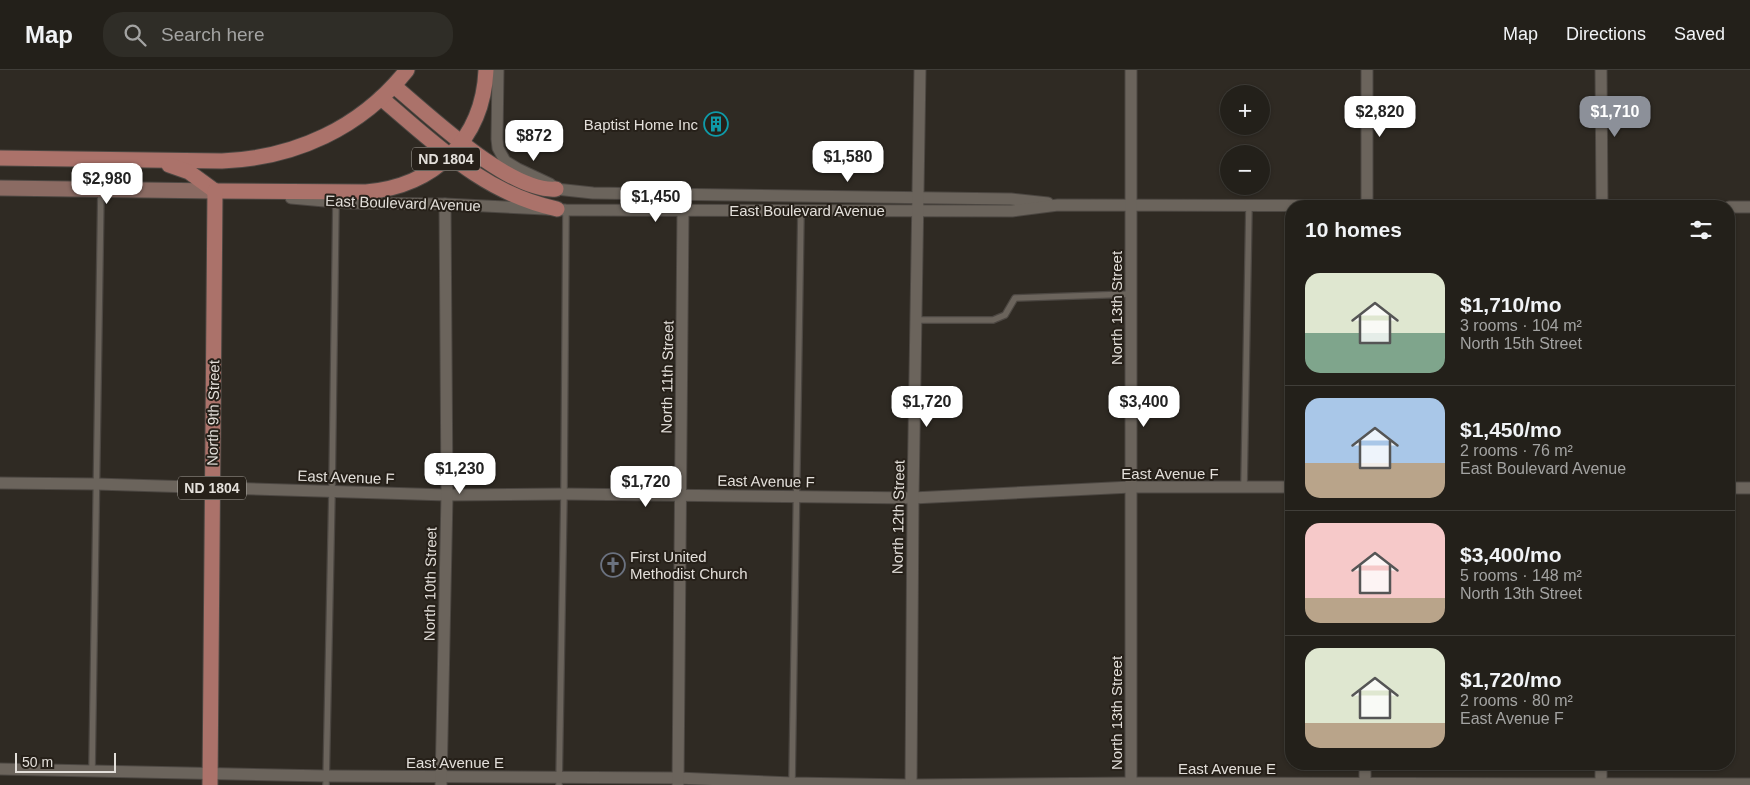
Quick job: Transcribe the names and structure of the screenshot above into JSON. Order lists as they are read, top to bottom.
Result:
{
  "streets": {
    "main road": ["ND 1804", "East Boulevard Avenue", "North 9th Street"],
    "street": [
      "North 13th Street",
      "North 11th Street",
      "East Avenue F",
      "North 12th Street",
      "North 10th Street",
      "East Avenue E"
    ]
  },
  "crossings": [
    ["ND 1804", "East Boulevard Avenue"],
    ["East Boulevard Avenue", "North 13th Street"],
    ["East Boulevard Avenue", "North 11th Street"],
    ["East Boulevard Avenue", "North 9th Street"],
    ["East Boulevard Avenue", "North 12th Street"],
    ["East Boulevard Avenue", "North 10th Street"],
    ["North 13th Street", "East Avenue F"],
    ["North 13th Street", "East Avenue E"],
    ["North 11th Street", "East Avenue F"],
    ["North 11th Street", "East Avenue E"],
    ["North 9th Street", "East Avenue F"],
    ["North 9th Street", "East Avenue E"],
    ["East Avenue F", "North 12th Street"],
    ["East Avenue F", "North 10th Street"],
    ["North 12th Street", "East Avenue E"],
    ["North 10th Street", "East Avenue E"]
  ],
  "places": {
    "building": ["Baptist Home Inc"],
    "church": ["First United Methodist Church"]
  },
  "scale_bar": "50 m",
  "page": {
    "header": "Map",
    "search": "Search here",
    "nav": ["Map", "Directions", "Saved"],
    "map_buttons": ["+", "−"],
    "price": [
      "$2,820",
      "$1,710",
      "$872",
      "$1,580",
      "$2,980",
      "$1,450",
      "$1,720",
      "$3,400",
      "$1,230",
      "$1,720"
    ],
    "heading": "10 homes",
    "list": [
      {
        "name": "$1,710/mo",
        "note": "3 rooms · 104 m² · North 15th Street"
      },
      {
        "name": "$1,450/mo",
        "note": "2 rooms · 76 m² · East Boulevard Avenue"
      },
      {
        "name": "$3,400/mo",
        "note": "5 rooms · 148 m² · North 13th Street"
      },
      {
        "name": "$1,720/mo",
        "note": "2 rooms · 80 m² · East Avenue F"
      }
    ],
    "scale": "50 m"
  }
}
